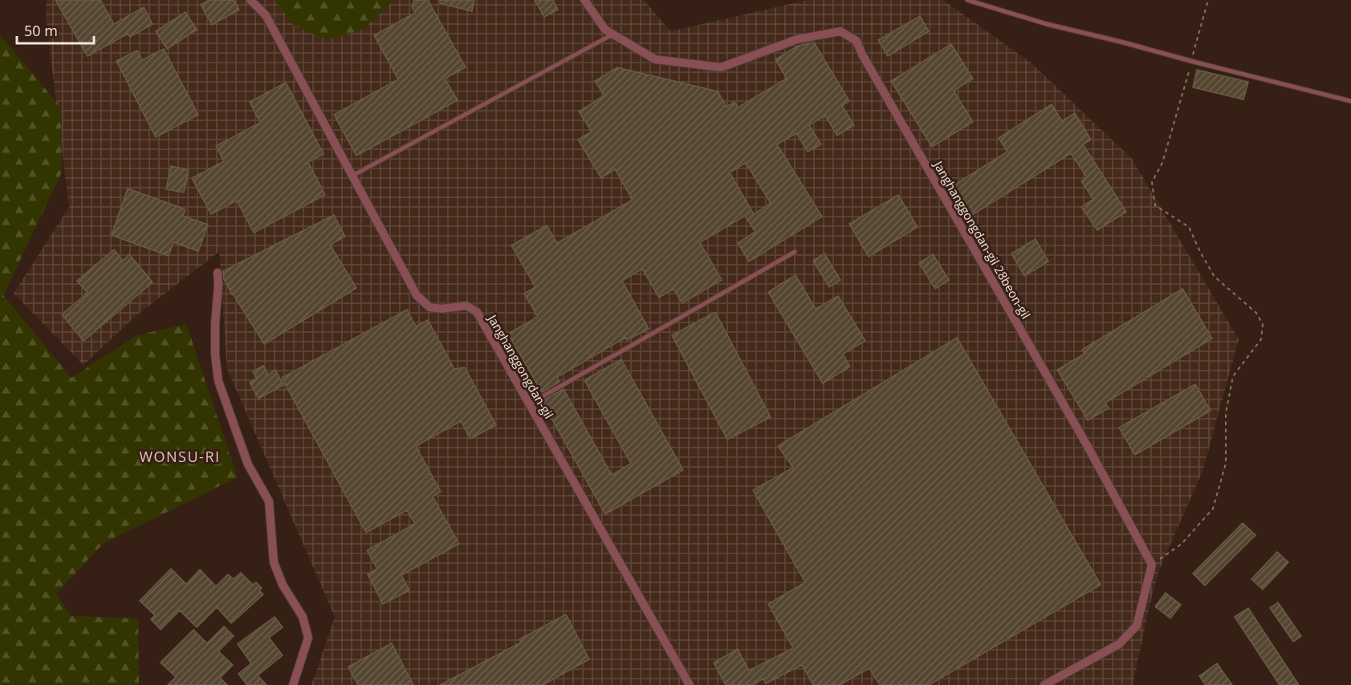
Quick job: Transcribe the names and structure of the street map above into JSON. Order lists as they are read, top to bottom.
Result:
{
  "streets": {
    "street": ["Janghanggongdan-gil 28beon-gil", "Janghanggongdan-gil"]
  },
  "districts": ["WONSU-RI"],
  "scale_bar": "50 m"
}
